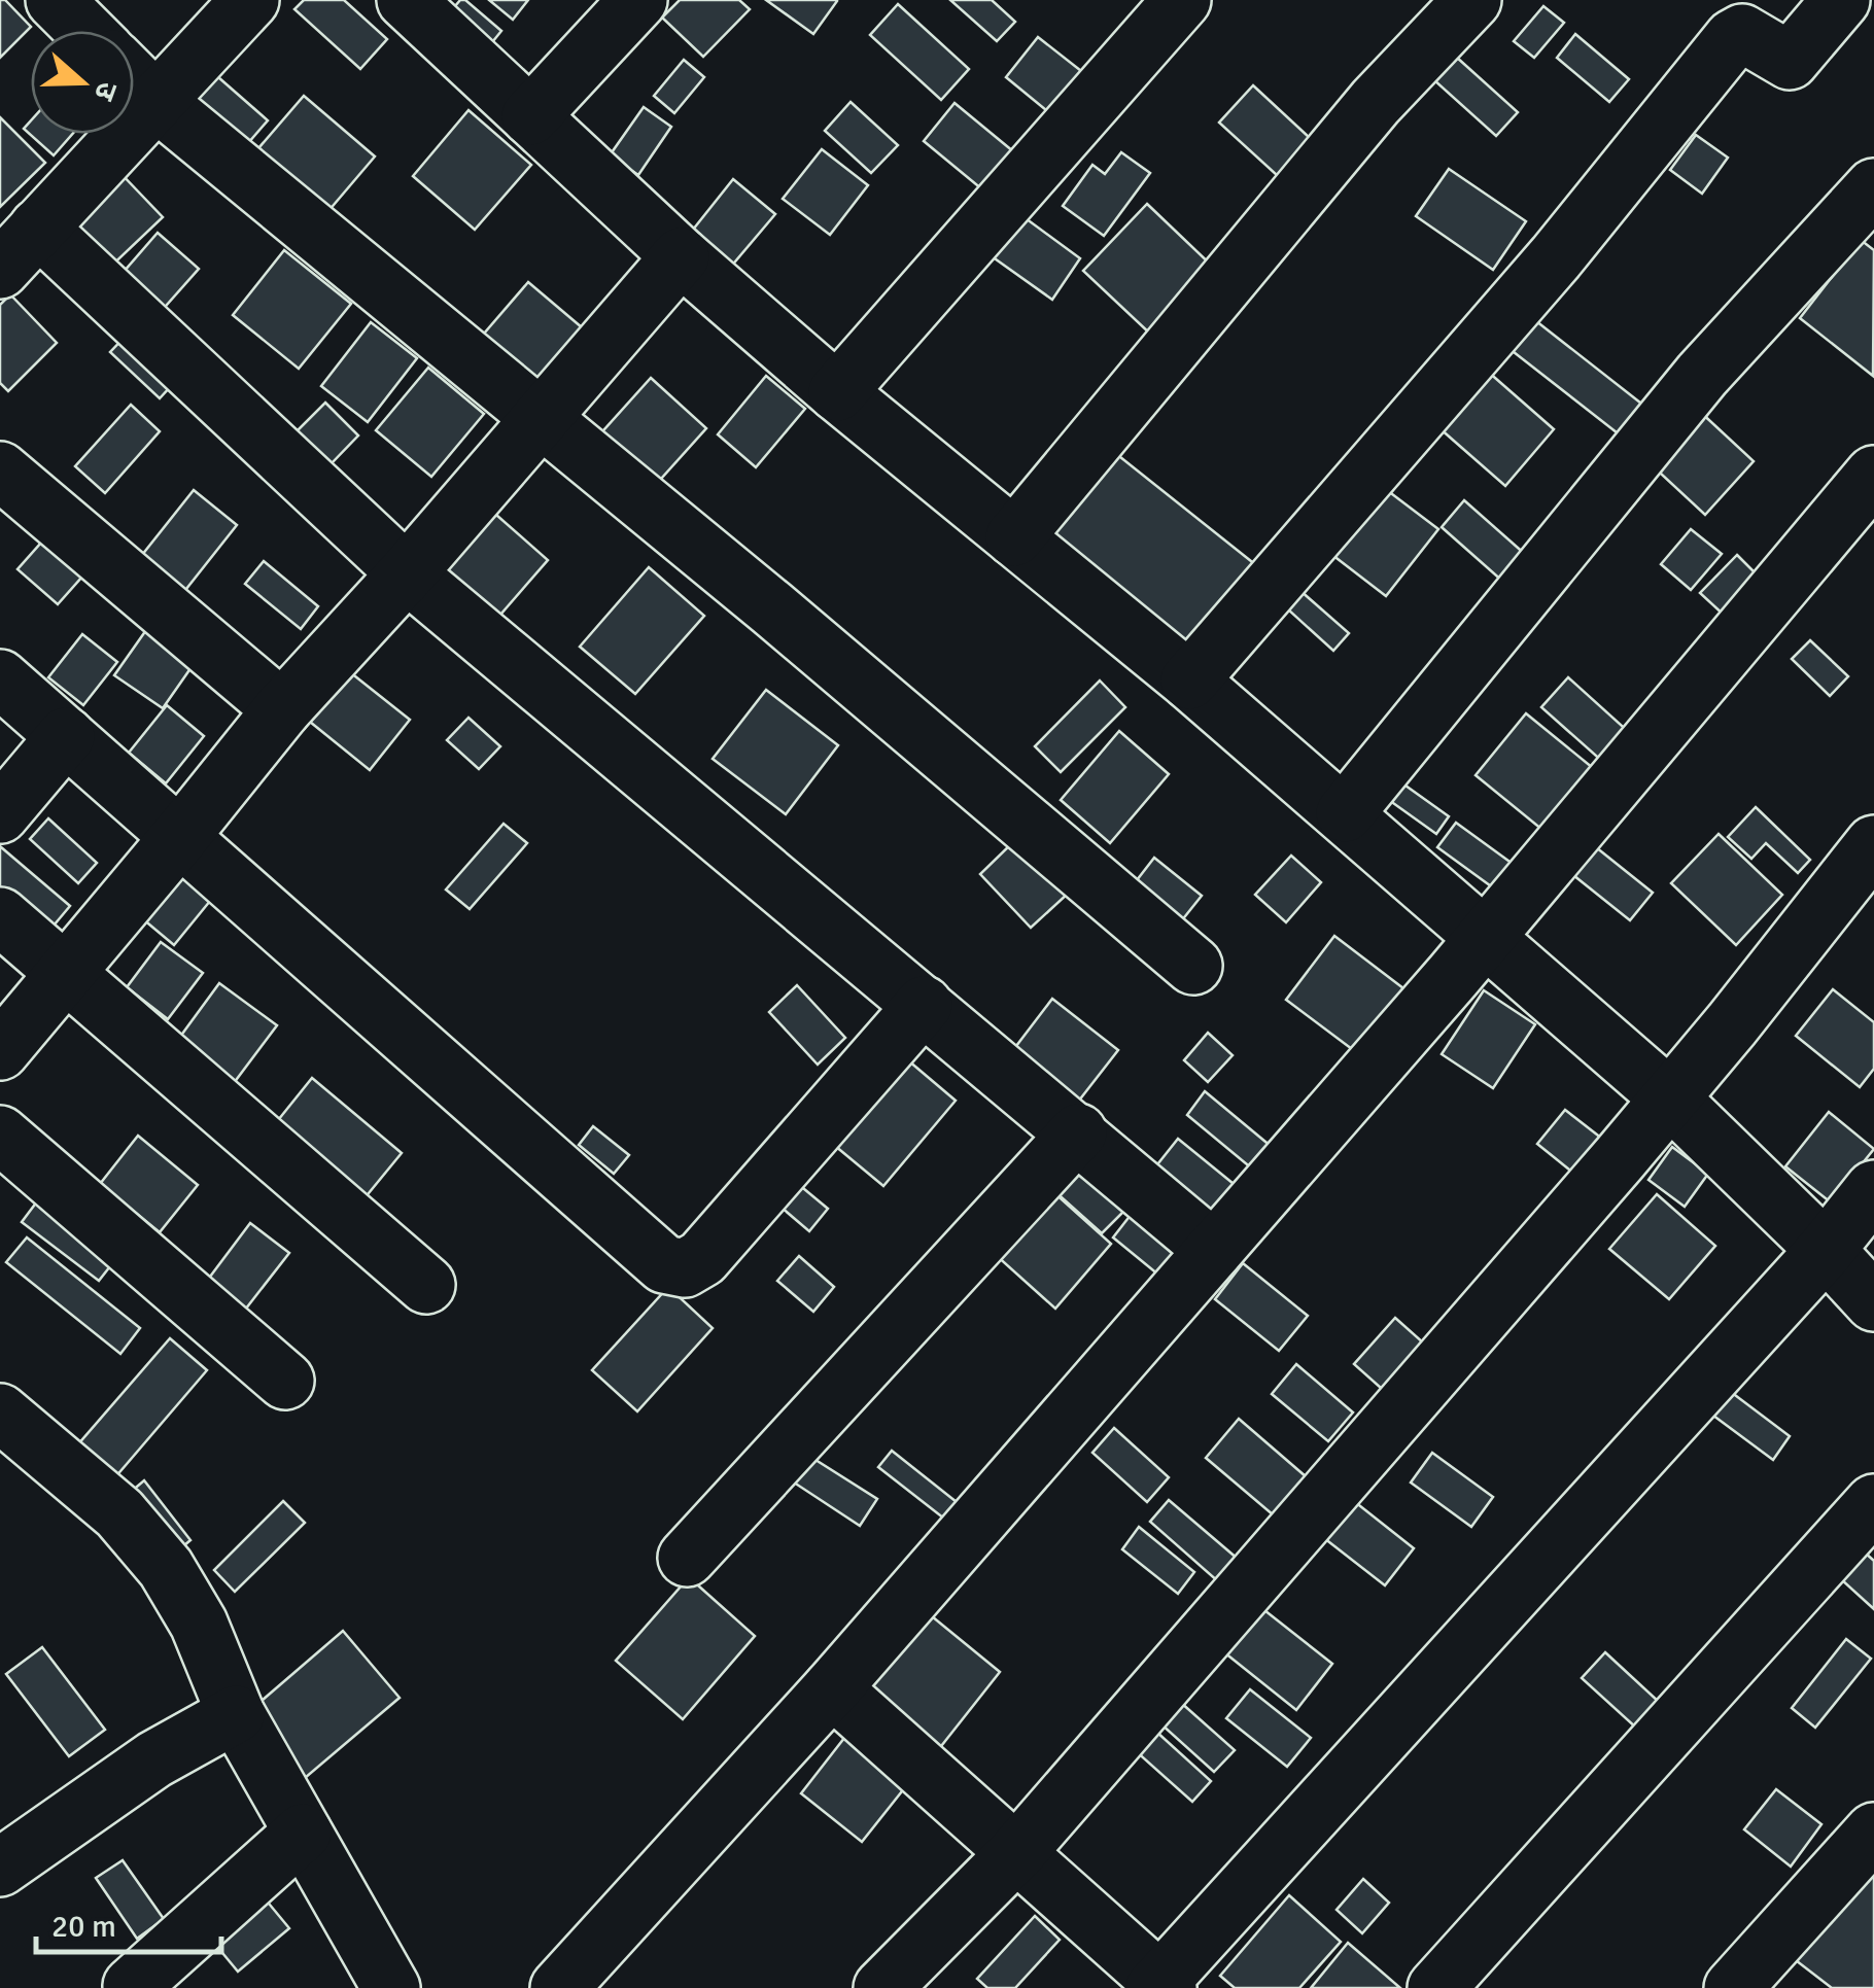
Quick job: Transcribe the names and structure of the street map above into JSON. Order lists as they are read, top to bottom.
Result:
{
  "scale_bar": "20 m",
  "north": "right"
}
